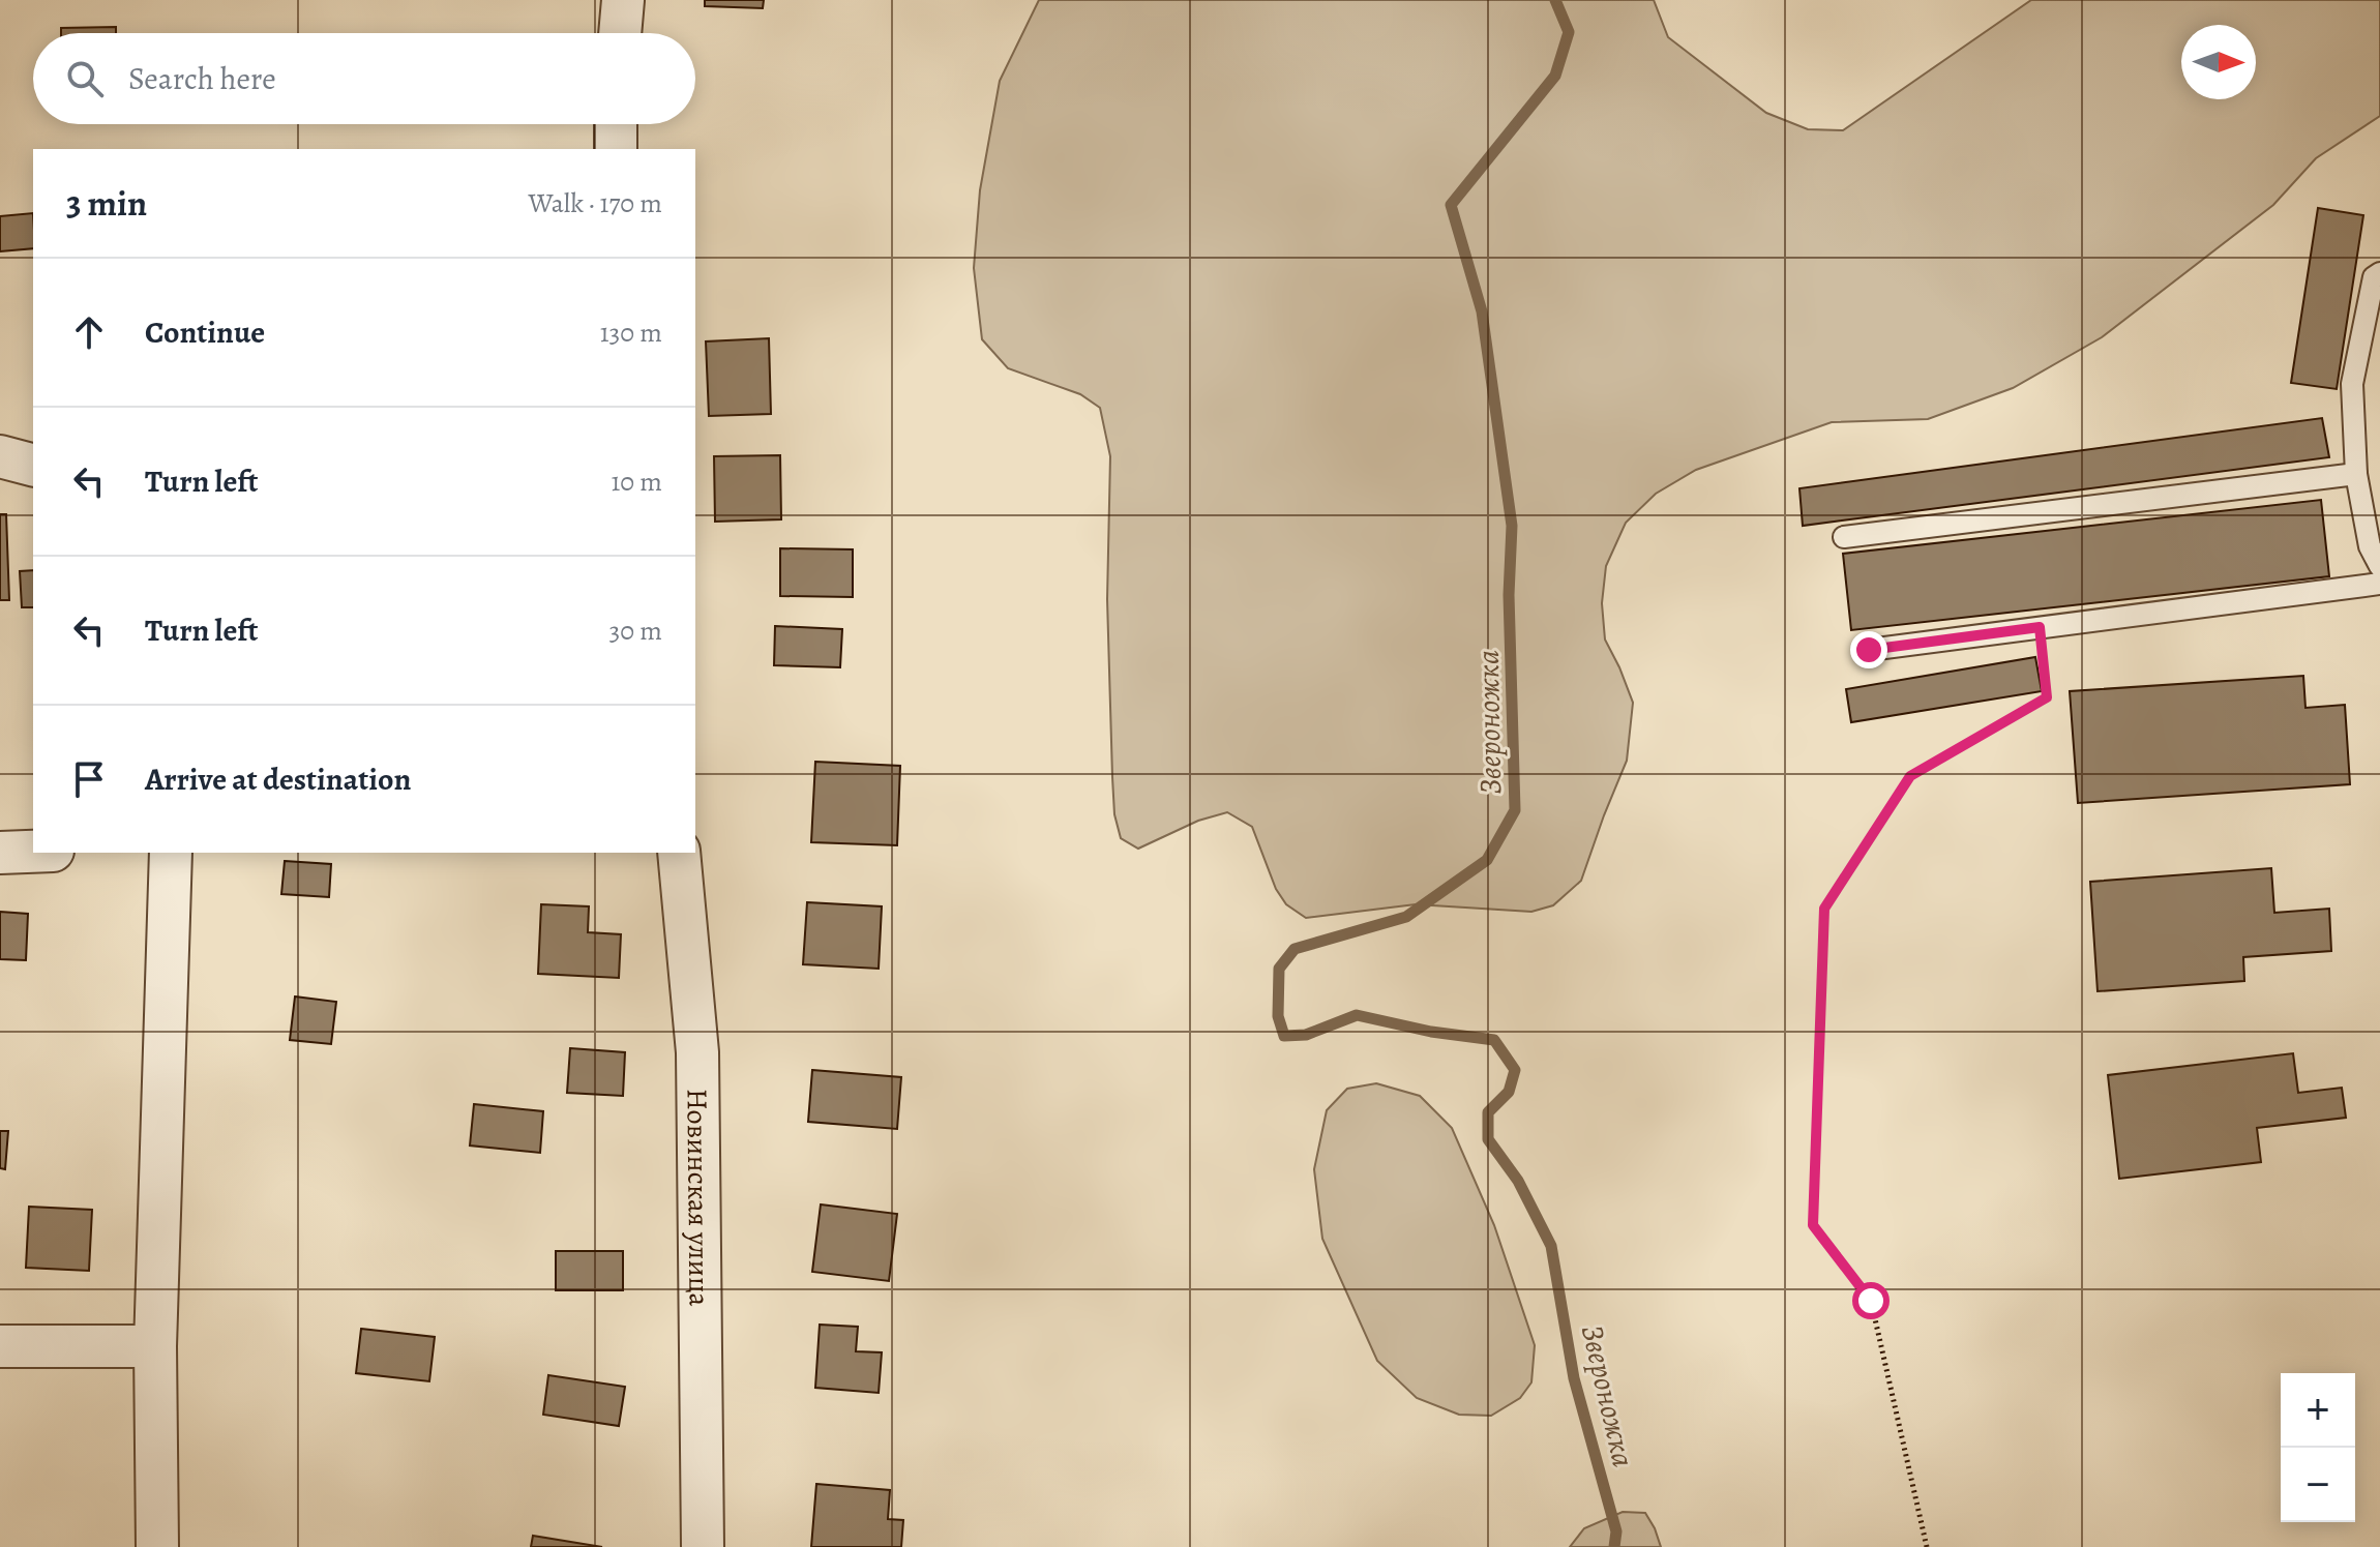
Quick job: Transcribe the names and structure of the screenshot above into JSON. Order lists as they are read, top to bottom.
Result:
{
  "streets": {
    "street": ["Новинская улица"]
  },
  "water": ["Звероножка"],
  "north": "right",
  "page": {
    "search": "Search here",
    "heading": ["3 min", "Walk · 170 m"],
    "list": [
      ["Continue", "130 m"],
      ["Turn left", "10 m"],
      ["Turn left", "30 m"],
      "Arrive at destination"
    ],
    "map_buttons": ["+", "−"]
  }
}
